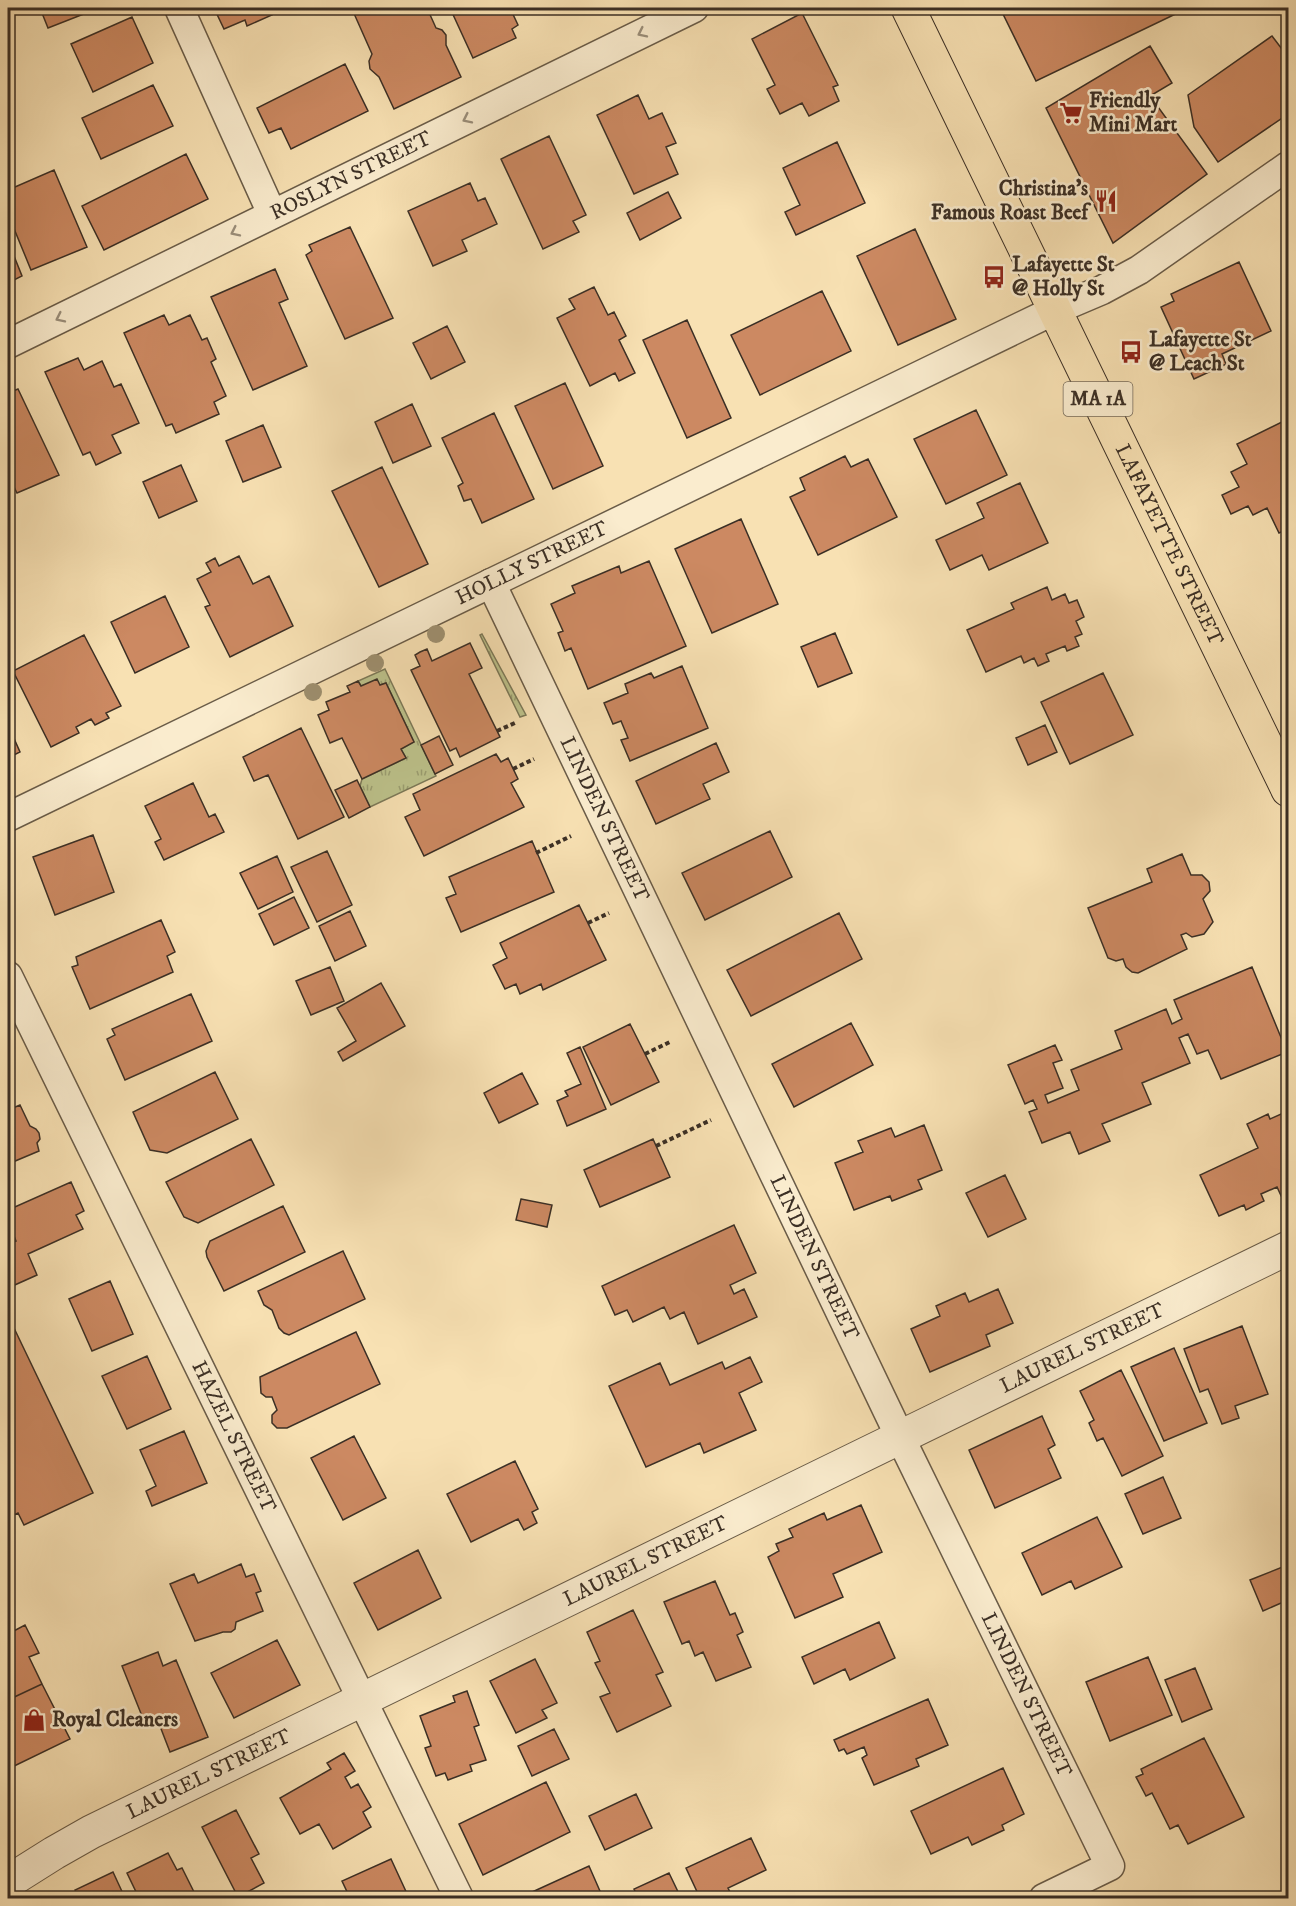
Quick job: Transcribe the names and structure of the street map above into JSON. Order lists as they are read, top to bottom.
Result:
{
  "streets": {
    "highway": ["MA 1A", "LAFAYETTE STREET"],
    "street": [
      "ROSLYN STREET",
      "HOLLY STREET",
      "LINDEN STREET",
      "LAUREL STREET",
      "HAZEL STREET"
    ]
  },
  "crossings": [
    ["LAFAYETTE STREET", "HOLLY STREET"],
    ["HOLLY STREET", "LINDEN STREET"],
    ["LINDEN STREET", "LAUREL STREET"],
    ["LAUREL STREET", "HAZEL STREET"]
  ],
  "one_way": ["ROSLYN STREET"],
  "places": {
    "supermarket": ["Friendly Mini Mart"],
    "restaurant": ["Christina's Famous Roast Beef"],
    "bus stop": ["Lafayette St @ Holly St", "Lafayette St @ Leach St"],
    "shop": ["Royal Cleaners"]
  }
}
